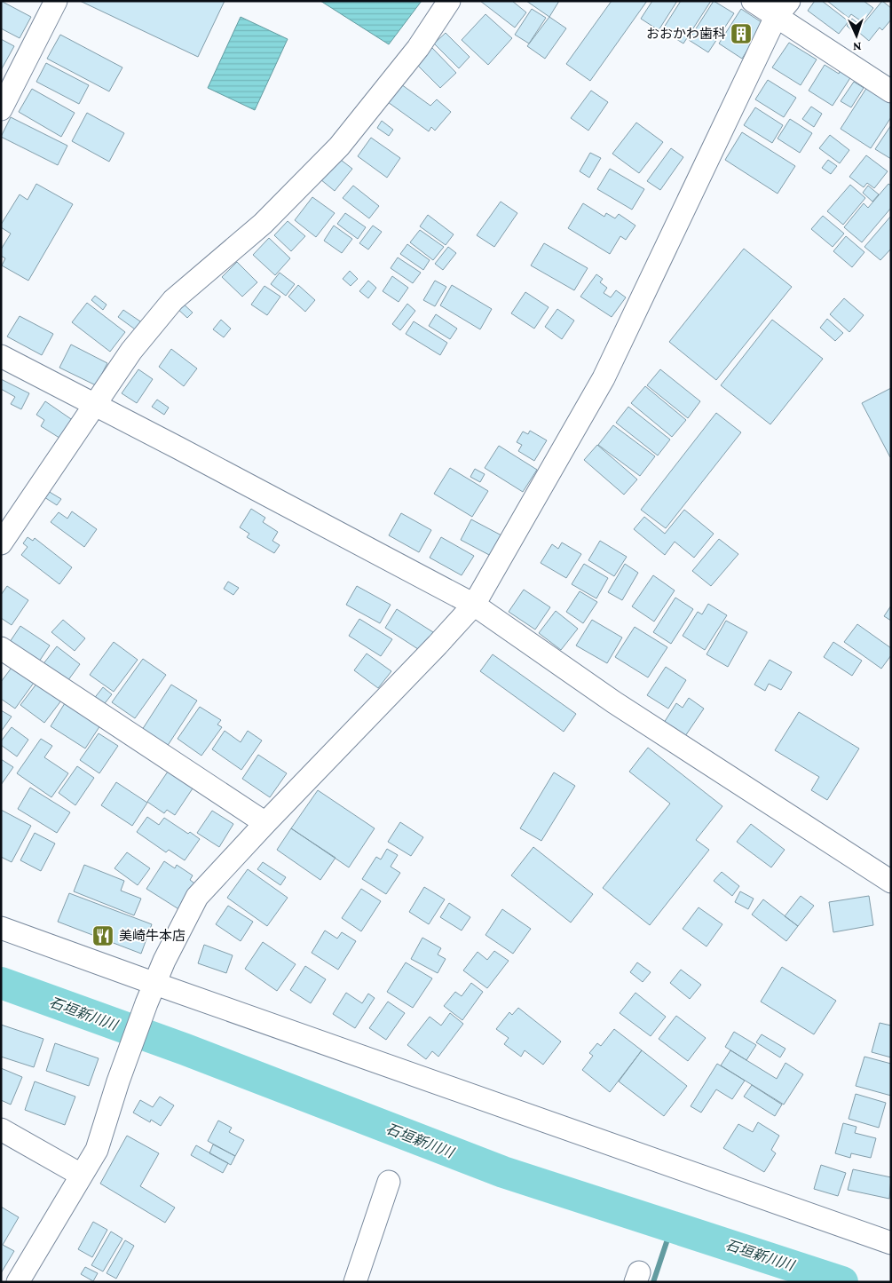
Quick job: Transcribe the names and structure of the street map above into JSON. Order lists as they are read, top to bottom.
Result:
{
  "water": ["石垣新川川"],
  "places": {
    "building": ["おおかわ歯科"],
    "restaurant": ["美崎牛本店"]
  },
  "north": "bottom"
}
